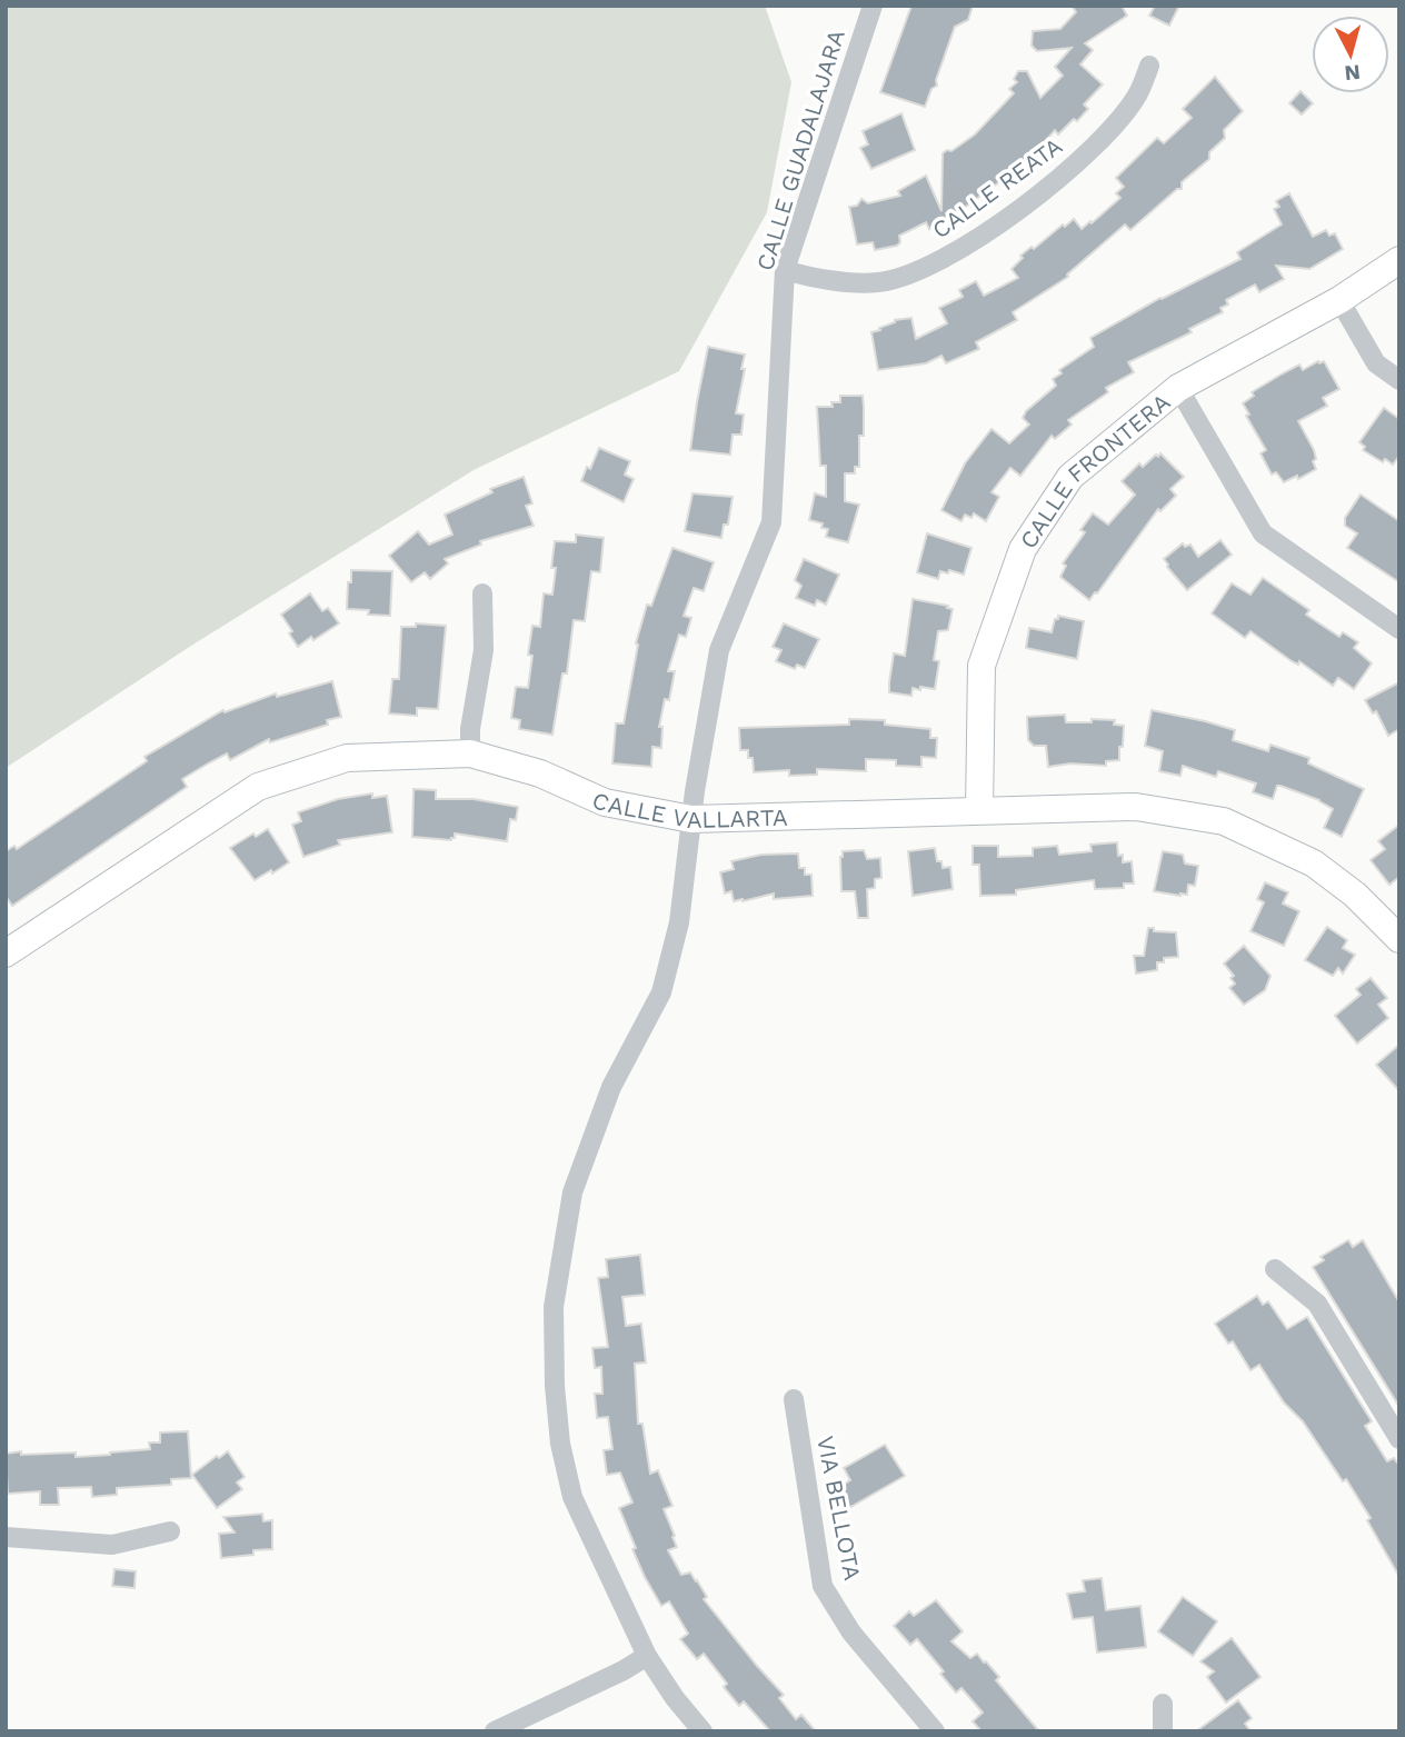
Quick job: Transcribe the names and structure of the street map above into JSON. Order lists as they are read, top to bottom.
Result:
{
  "streets": {
    "street": [
      "CALLE GUADALAJARA",
      "CALLE REATA",
      "CALLE FRONTERA",
      "CALLE VALLARTA",
      "VIA BELLOTA"
    ]
  },
  "crossings": [
    ["CALLE GUADALAJARA", "CALLE REATA"],
    ["CALLE GUADALAJARA", "CALLE VALLARTA"],
    ["CALLE FRONTERA", "CALLE VALLARTA"]
  ],
  "north": "bottom"
}
